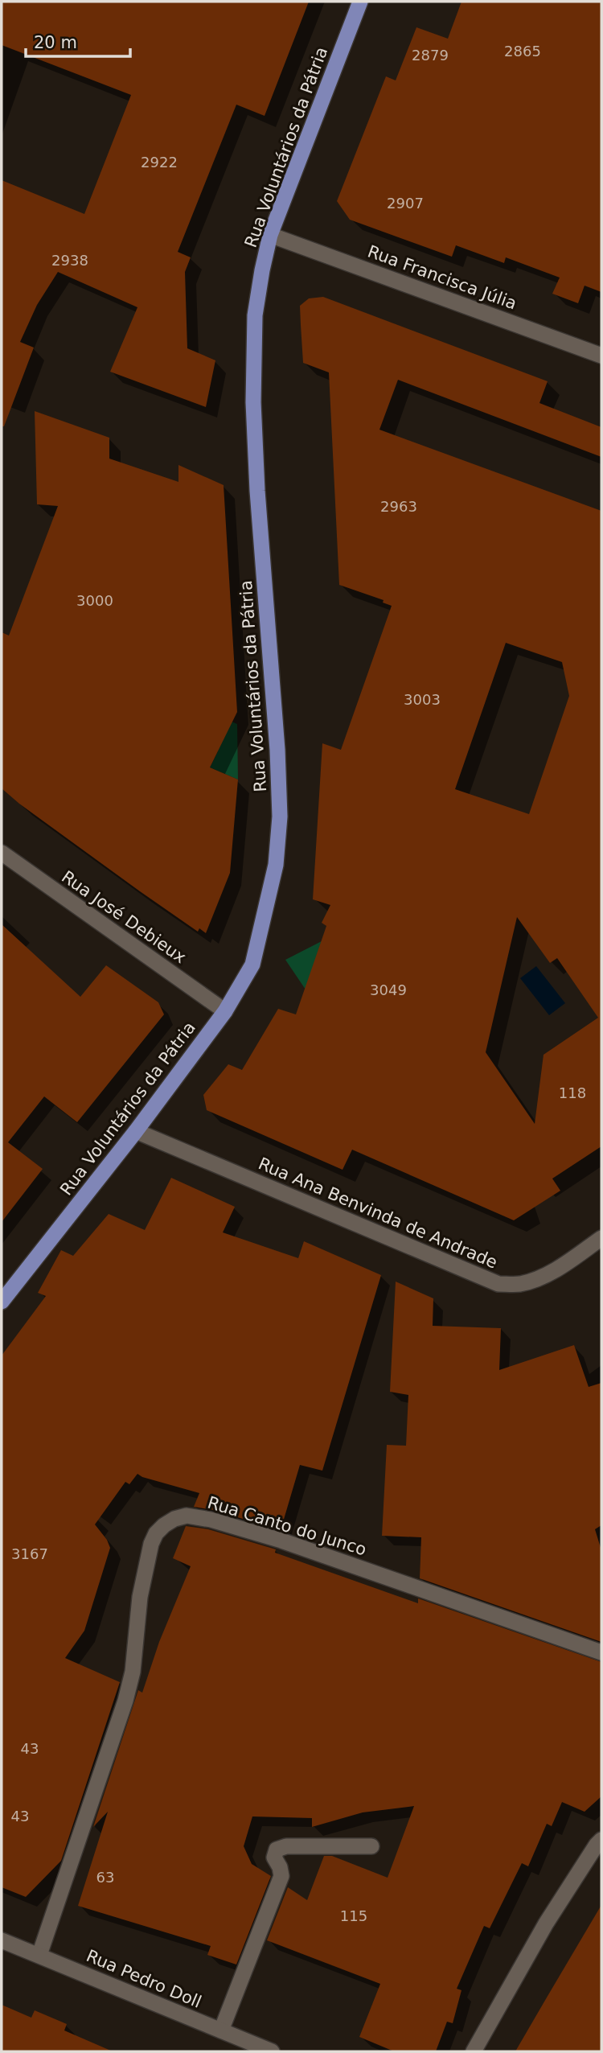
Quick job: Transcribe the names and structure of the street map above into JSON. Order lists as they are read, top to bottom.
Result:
{
  "streets": {
    "main road": ["Rua Voluntários da Pátria"],
    "street": [
      "Rua Francisca Júlia",
      "Rua José Debieux",
      "Rua Ana Benvinda de Andrade",
      "Rua Canto do Junco",
      "Rua Pedro Doll"
    ]
  },
  "crossings": [
    ["Rua Voluntários da Pátria", "Rua Francisca Júlia"],
    ["Rua Voluntários da Pátria", "Rua José Debieux"],
    ["Rua Voluntários da Pátria", "Rua Ana Benvinda de Andrade"],
    ["Rua Canto do Junco", "Rua Pedro Doll"]
  ],
  "house_numbers": [
    "2865",
    "2879",
    "2922",
    "2907",
    "2938",
    "2963",
    "3000",
    "3003",
    "3049",
    "118",
    "3167",
    "43",
    "43",
    "63",
    "115"
  ],
  "scale_bar": "20 m"
}
